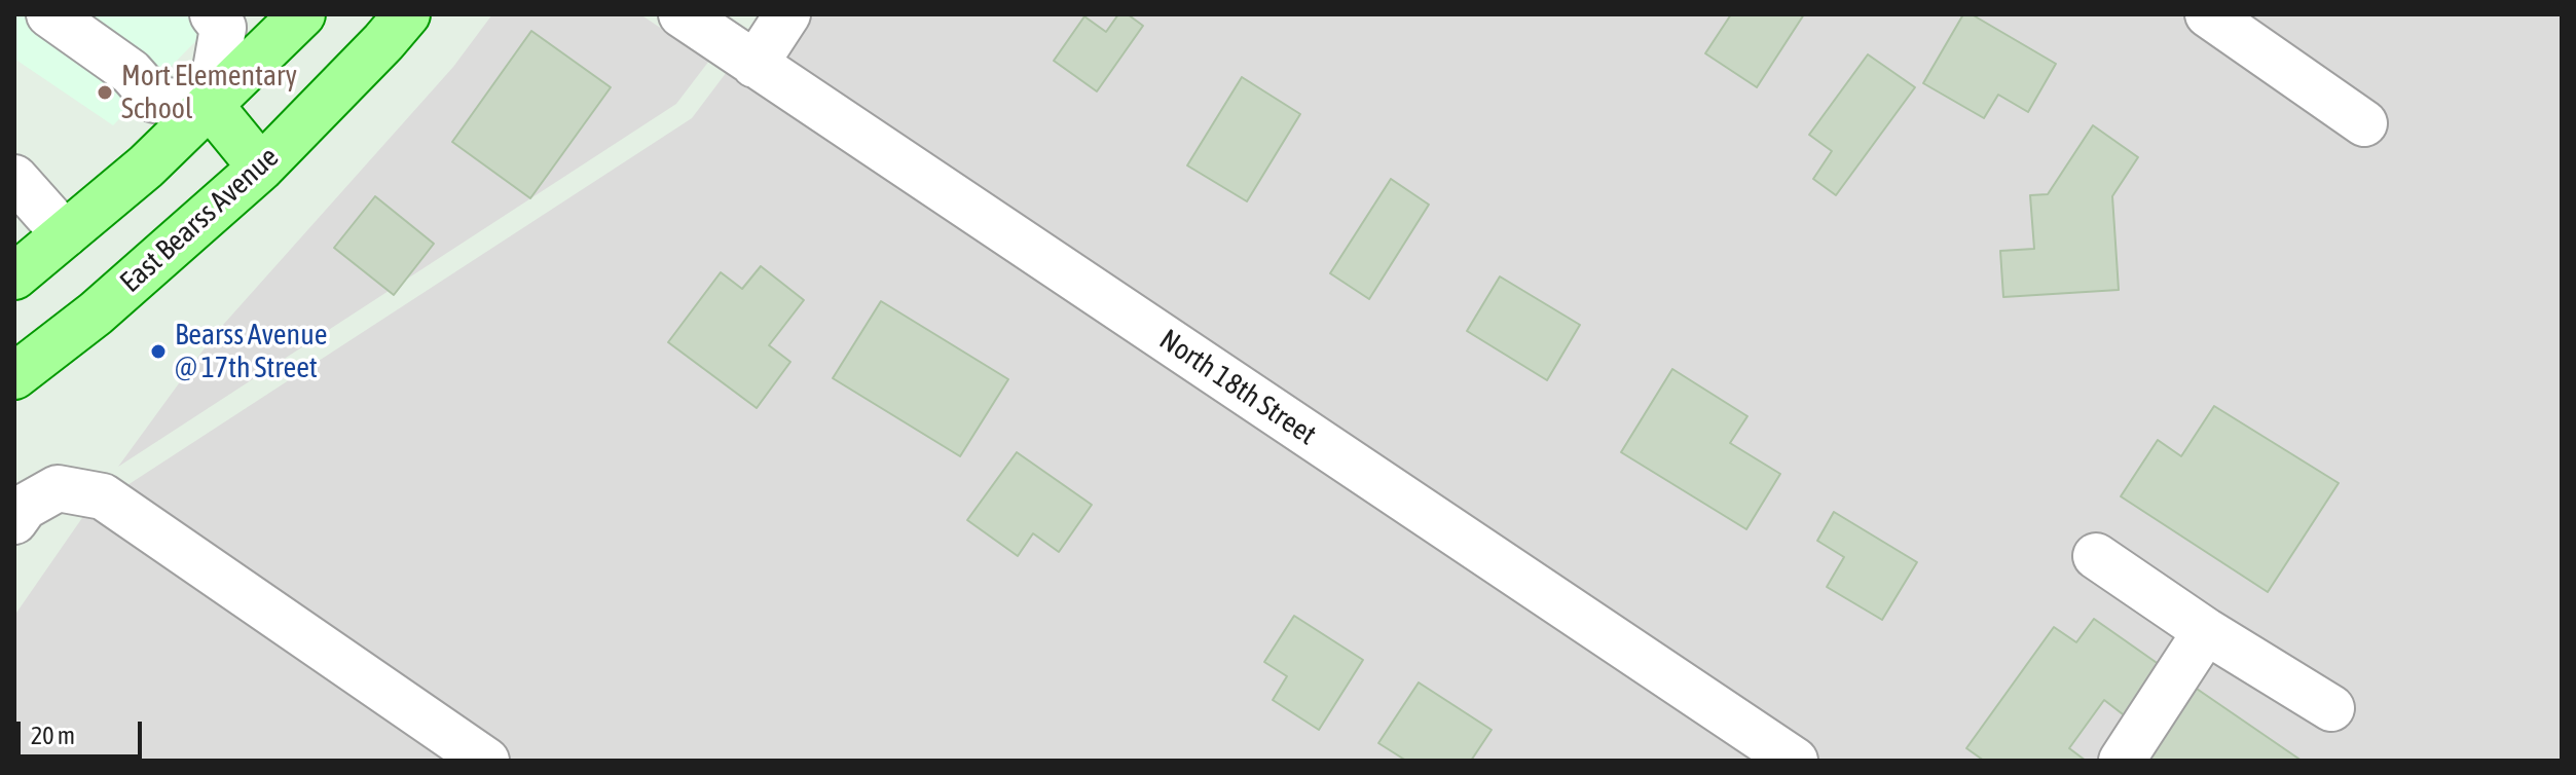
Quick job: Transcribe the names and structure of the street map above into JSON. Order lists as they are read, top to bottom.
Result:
{
  "streets": {
    "main road": ["East Bearss Avenue"],
    "street": ["North 18th Street"]
  },
  "places": ["Mort Elementary School", "Bearss Avenue @ 17th Street"],
  "scale_bar": "20 m"
}
